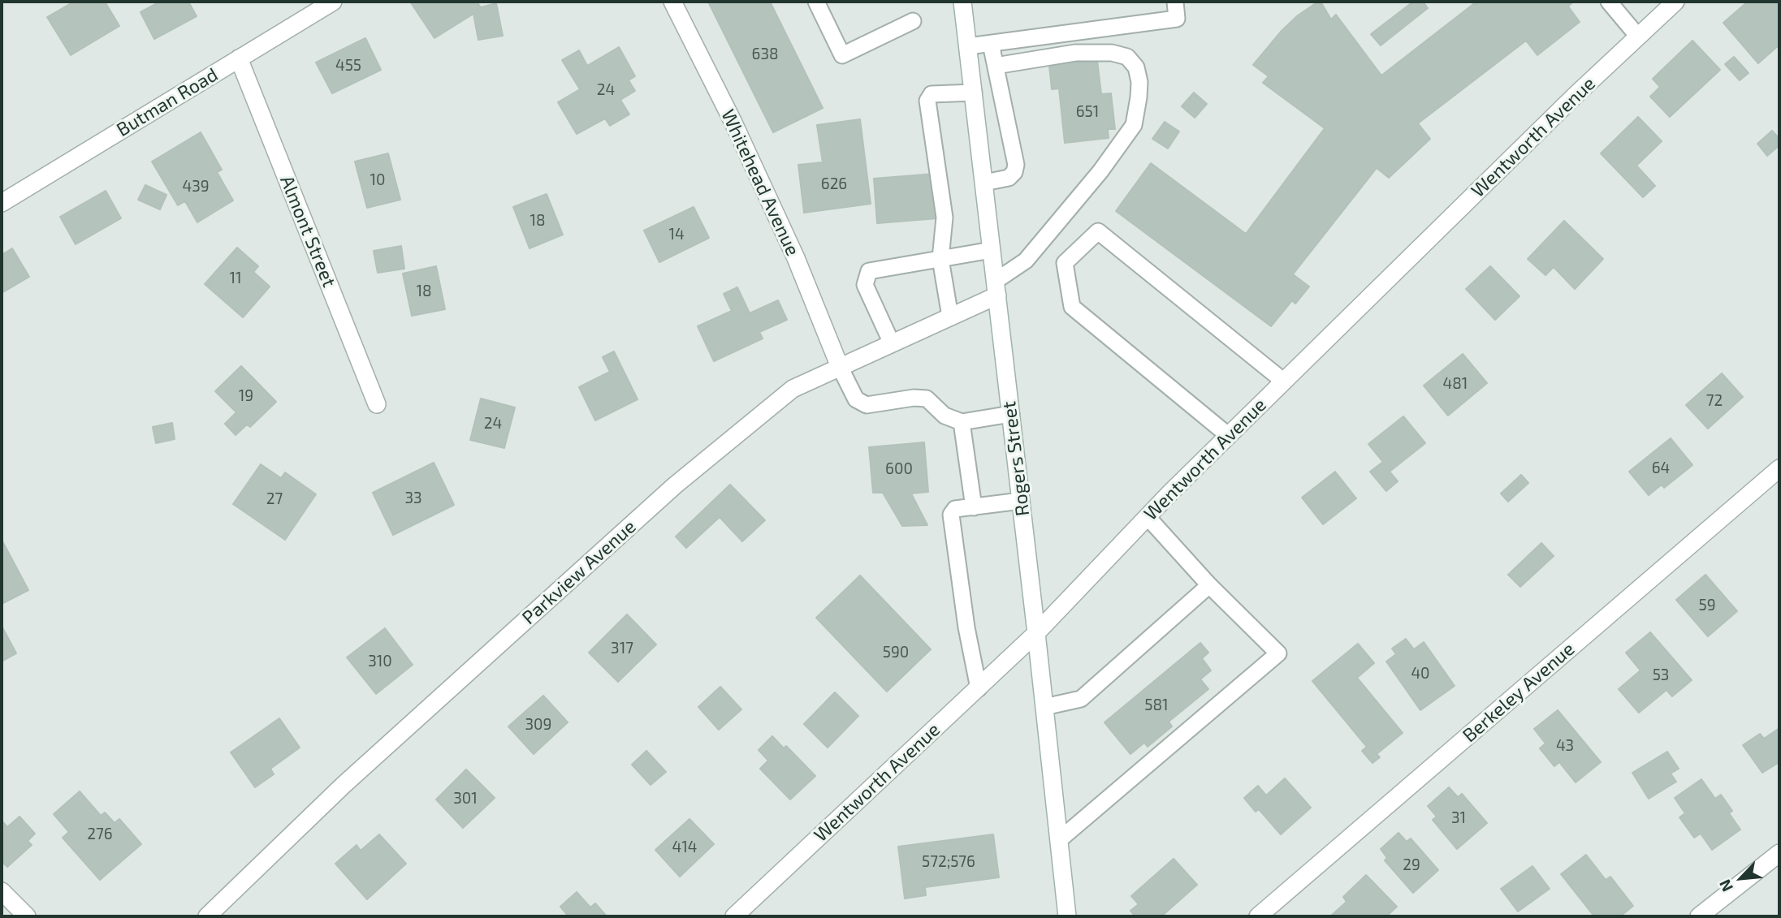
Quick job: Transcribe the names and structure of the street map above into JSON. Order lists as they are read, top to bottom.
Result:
{
  "streets": {
    "street": [
      "Butman Road",
      "Wentworth Avenue",
      "Whitehead Avenue",
      "Almont Street",
      "Rogers Street",
      "Parkview Avenue",
      "Berkeley Avenue"
    ]
  },
  "crossings": [
    ["Butman Road", "Almont Street"],
    ["Wentworth Avenue", "Rogers Street"],
    ["Whitehead Avenue", "Parkview Avenue"],
    ["Rogers Street", "Parkview Avenue"]
  ],
  "house_numbers": [
    "638",
    "455",
    "24",
    "651",
    "10",
    "626",
    "439",
    "18",
    "14",
    "11",
    "18",
    "481",
    "19",
    "72",
    "24",
    "64",
    "600",
    "33",
    "27",
    "59",
    "317",
    "590",
    "310",
    "40",
    "53",
    "581",
    "309",
    "43",
    "301",
    "31",
    "276",
    "414",
    "572;576",
    "29"
  ],
  "north": "bottom left"
}
